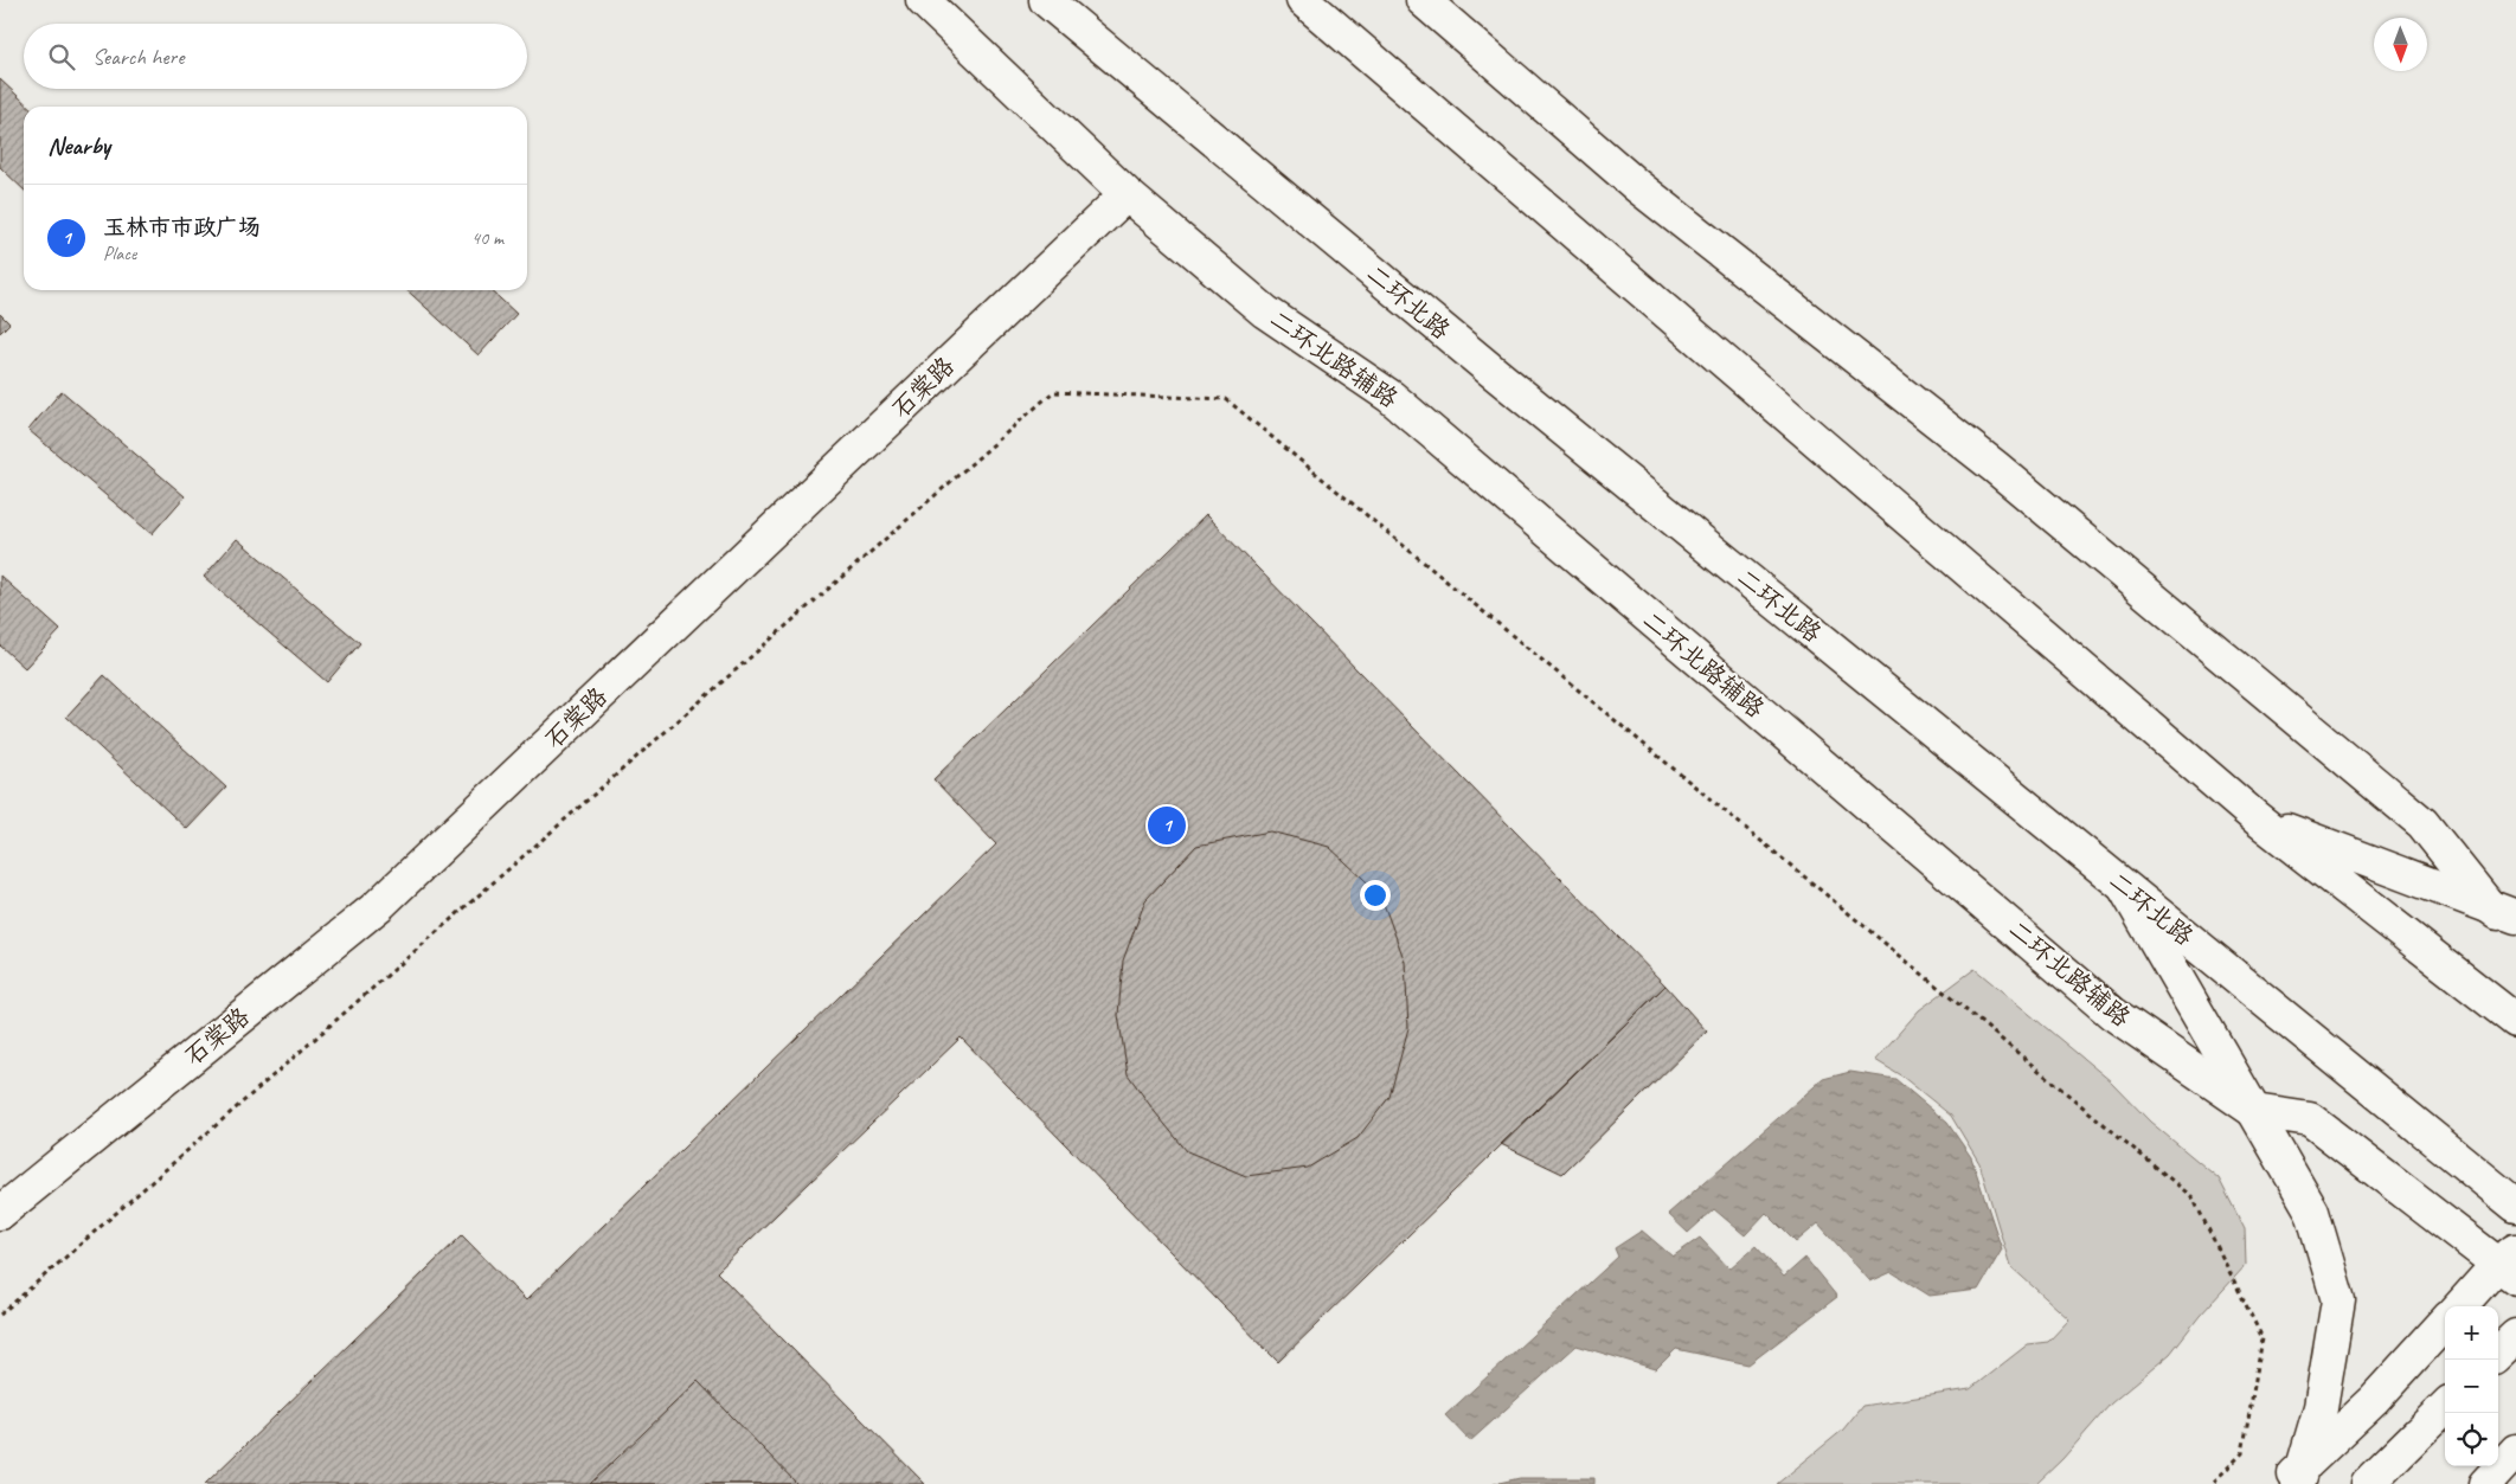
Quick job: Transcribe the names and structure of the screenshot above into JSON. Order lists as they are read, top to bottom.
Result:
{
  "streets": {
    "main road": ["二环北路", "二环北路辅路", "石棠路"]
  },
  "crossings": [
    ["二环北路辅路", "石棠路"]
  ],
  "north": "bottom",
  "page": {
    "search": "Search here",
    "heading": "Nearby",
    "list": [
      {
        "mark": "1",
        "name": "玉林市市政广场",
        "note": "Place",
        "value": "40 m"
      }
    ],
    "pins": "1",
    "map_buttons": ["+", "−"]
  }
}
